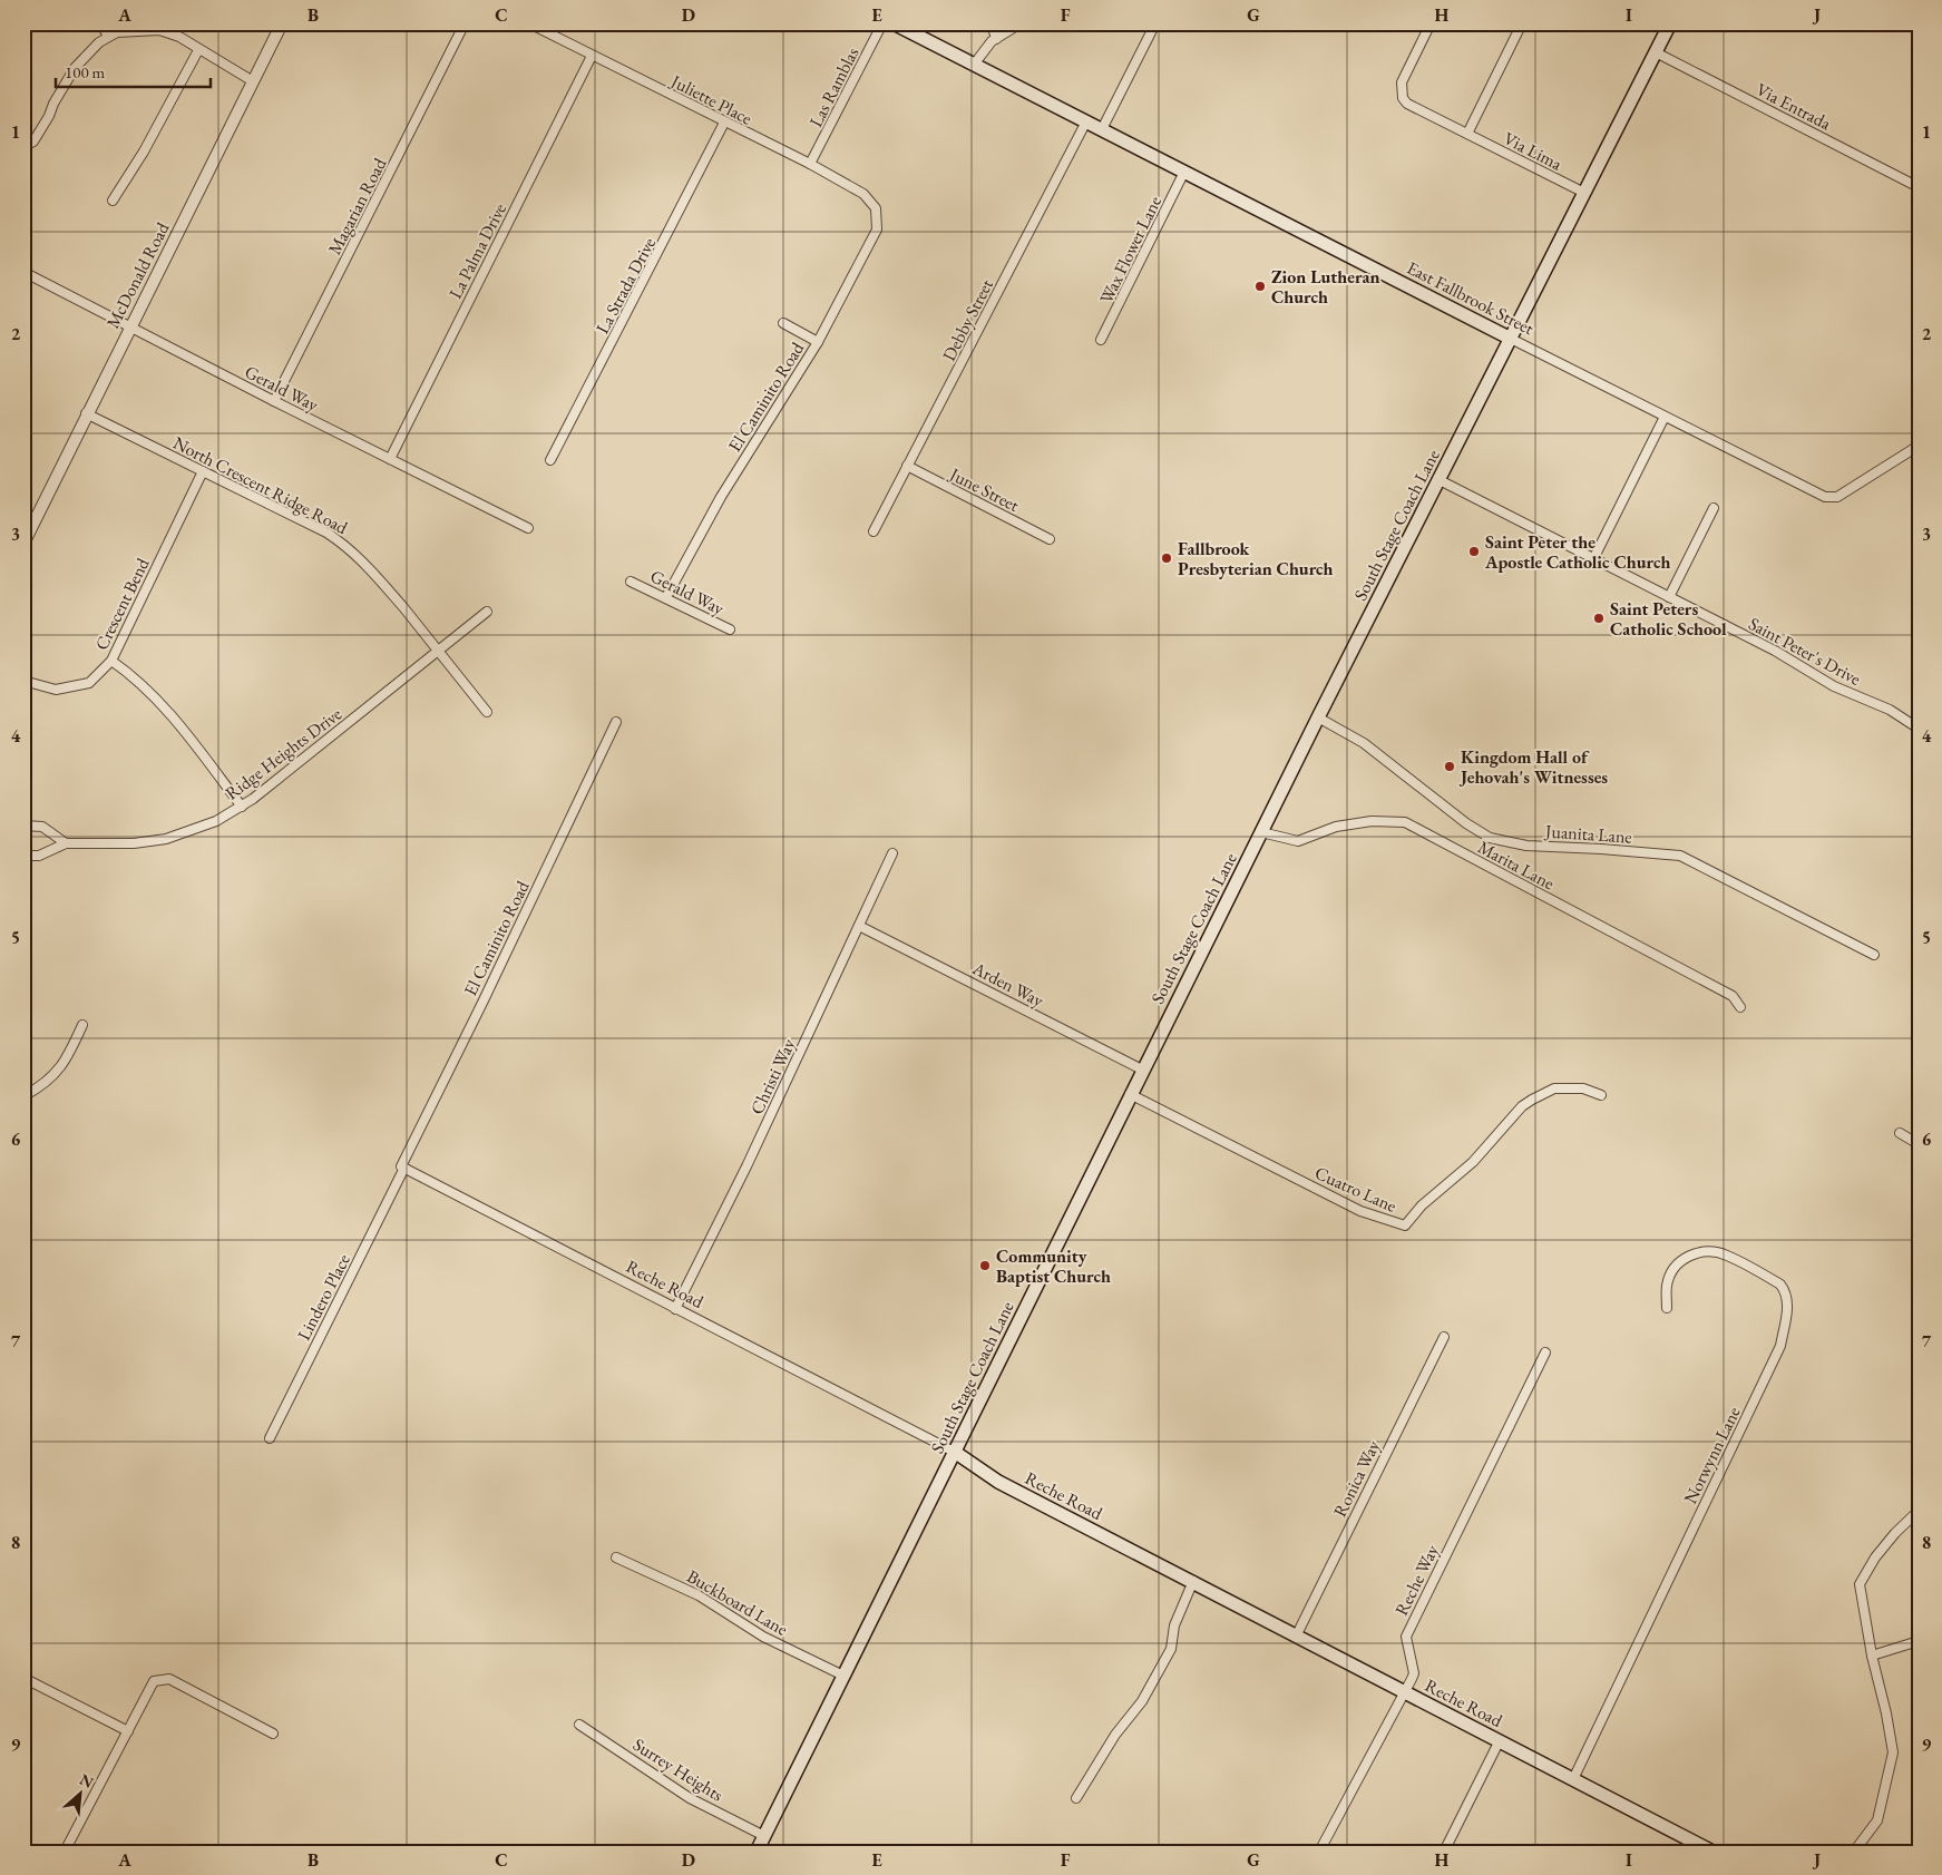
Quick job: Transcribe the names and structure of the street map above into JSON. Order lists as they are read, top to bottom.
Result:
{
  "streets": {
    "main road": ["East Fallbrook Street", "South Stage Coach Lane", "Reche Road"],
    "street": [
      "Las Ramblas",
      "Juliette Place",
      "Via Entrada",
      "Via Lima",
      "Magarian Road",
      "Wax Flower Lane",
      "La Palma Drive",
      "McDonald Road",
      "La Strada Drive",
      "Debby Street",
      "Gerald Way",
      "El Caminito Road",
      "North Crescent Ridge Road",
      "June Street",
      "Crescent Bend",
      "Saint Peter's Drive",
      "Ridge Heights Drive",
      "Juanita Lane",
      "Marita Lane",
      "Arden Way",
      "Christi Way",
      "Cuatro Lane",
      "Lindero Place",
      "Norwynn Lane",
      "Ronica Way",
      "Reche Way",
      "Buckboard Lane",
      "Surrey Heights"
    ]
  },
  "crossings": [
    ["Las Ramblas", "Juliette Place"],
    ["Juliette Place", "La Palma Drive"],
    ["Juliette Place", "La Strada Drive"],
    ["Juliette Place", "El Caminito Road"],
    ["Via Entrada", "South Stage Coach Lane"],
    ["Via Lima", "South Stage Coach Lane"],
    ["Magarian Road", "Gerald Way"],
    ["Wax Flower Lane", "East Fallbrook Street"],
    ["La Palma Drive", "Gerald Way"],
    ["McDonald Road", "Gerald Way"],
    ["McDonald Road", "North Crescent Ridge Road"],
    ["East Fallbrook Street", "Debby Street"],
    ["East Fallbrook Street", "South Stage Coach Lane"],
    ["Debby Street", "June Street"],
    ["Gerald Way", "El Caminito Road"],
    ["El Caminito Road", "Reche Road"],
    ["El Caminito Road", "Lindero Place"],
    ["North Crescent Ridge Road", "Crescent Bend"],
    ["North Crescent Ridge Road", "Ridge Heights Drive"],
    ["South Stage Coach Lane", "Saint Peter's Drive"],
    ["South Stage Coach Lane", "Juanita Lane"],
    ["South Stage Coach Lane", "Marita Lane"],
    ["South Stage Coach Lane", "Arden Way"],
    ["South Stage Coach Lane", "Cuatro Lane"],
    ["South Stage Coach Lane", "Reche Road"],
    ["South Stage Coach Lane", "Buckboard Lane"],
    ["South Stage Coach Lane", "Surrey Heights"],
    ["Arden Way", "Christi Way"],
    ["Christi Way", "Reche Road"],
    ["Reche Road", "Lindero Place"],
    ["Reche Road", "Norwynn Lane"],
    ["Reche Road", "Ronica Way"],
    ["Reche Road", "Reche Way"]
  ],
  "places": [
    "Zion Lutheran Church",
    "Saint Peter the Apostle Catholic Church",
    "Fallbrook Presbyterian Church",
    "Saint Peters Catholic School",
    "Kingdom Hall of Jehovah's Witnesses",
    "Community Baptist Church"
  ],
  "scale_bar": "100 m",
  "north": "top right",
  "grid": {
    "columns": [
      "A",
      "B",
      "C",
      "D",
      "E",
      "F",
      "G",
      "H",
      "I",
      "J"
    ],
    "rows": [
      "1",
      "2",
      "3",
      "4",
      "5",
      "6",
      "7",
      "8",
      "9"
    ]
  }
}
